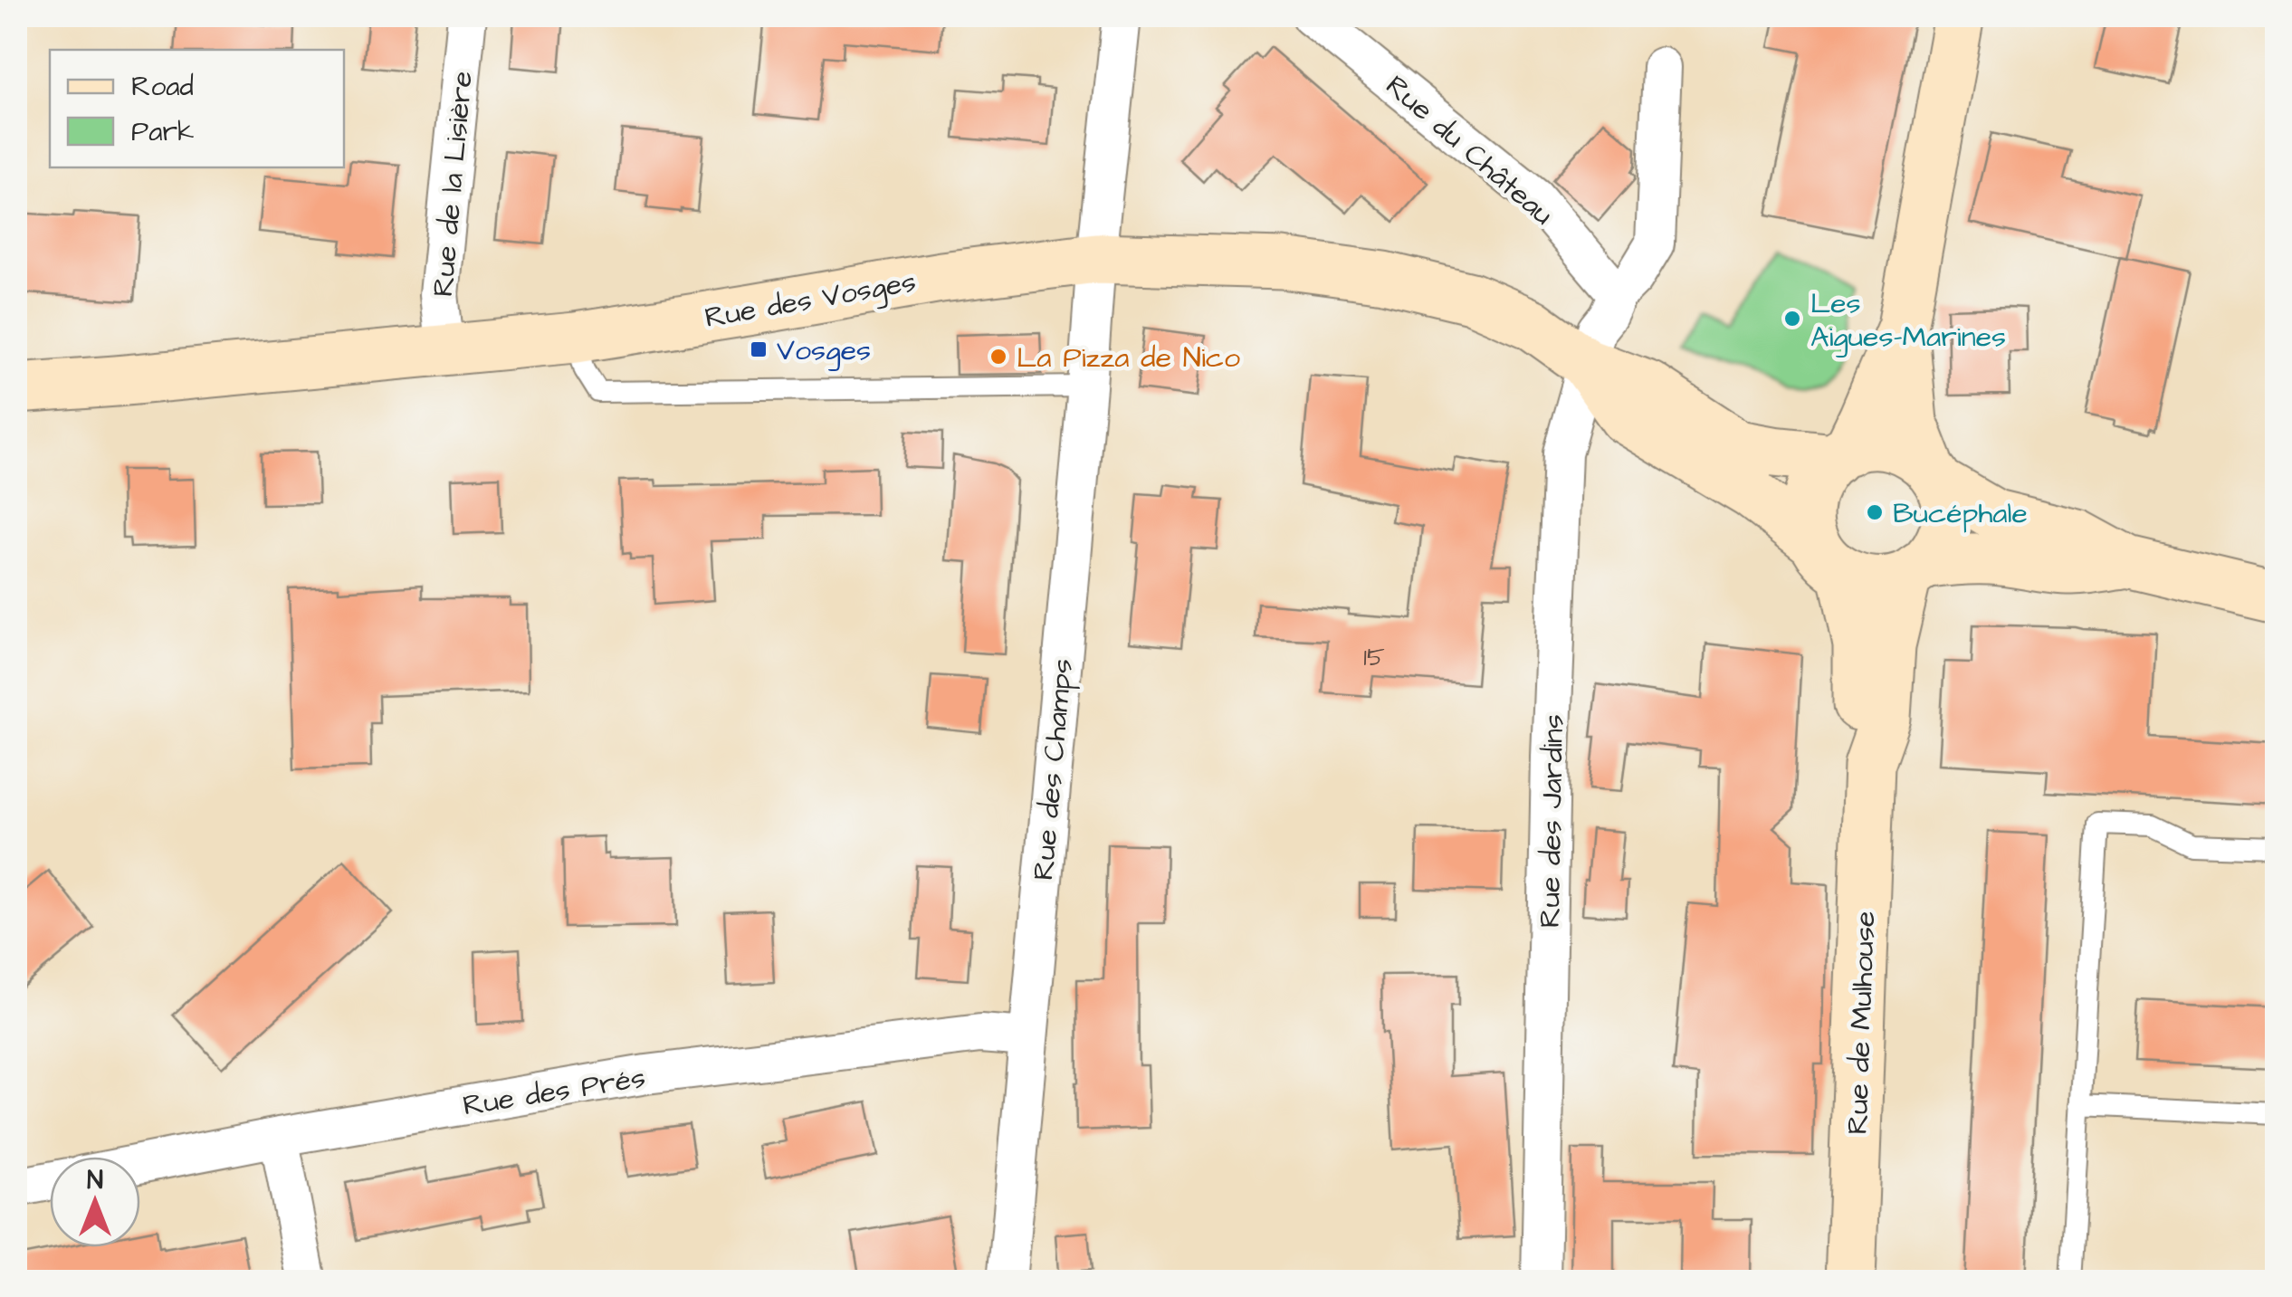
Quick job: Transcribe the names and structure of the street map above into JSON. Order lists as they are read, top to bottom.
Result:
{
  "streets": {
    "main road": ["Rue des Vosges", "Rue de Mulhouse"],
    "street": [
      "Rue du Château",
      "Rue de la Lisière",
      "Rue des Champs",
      "Rue des Jardins",
      "Rue des Prés"
    ]
  },
  "crossings": [
    ["Rue de la Lisière", "Rue des Vosges"],
    ["Rue des Vosges", "Rue des Champs"],
    ["Rue des Vosges", "Rue des Jardins"],
    ["Rue des Vosges", "Rue de Mulhouse"],
    ["Rue des Champs", "Rue des Prés"]
  ],
  "places": {
    "other": ["Les Aigues-Marines", "La Pizza de Nico", "Bucéphale"],
    "transit": ["Vosges"]
  },
  "house_numbers": ["15"],
  "legend": ["Road", "Park"],
  "north": "top"
}
